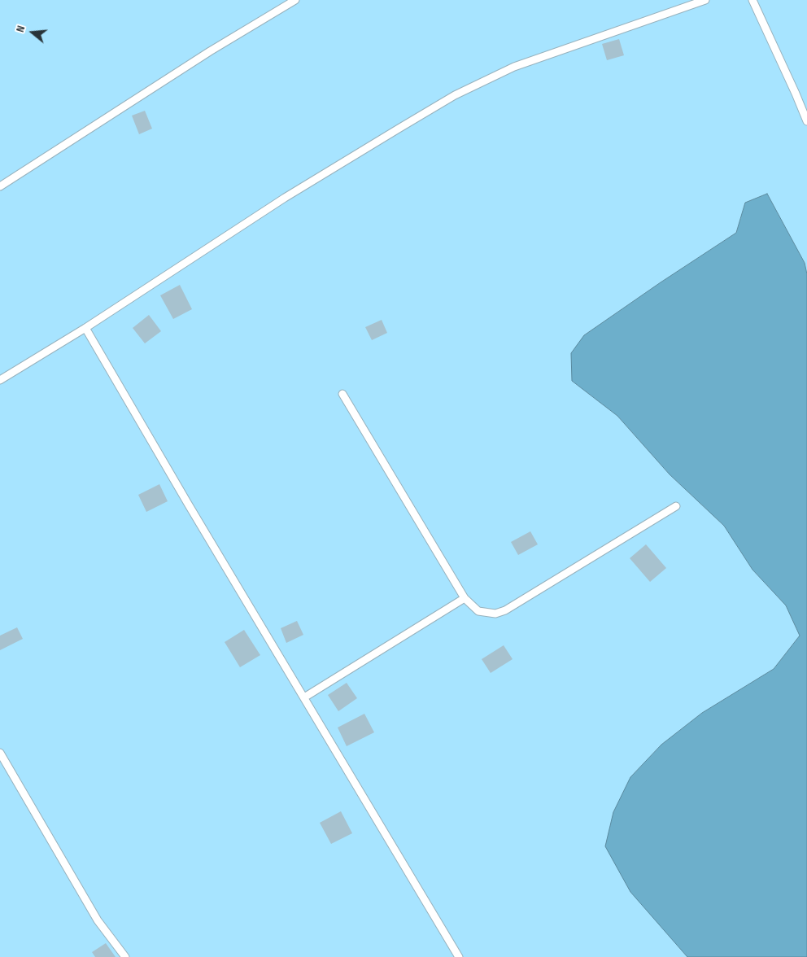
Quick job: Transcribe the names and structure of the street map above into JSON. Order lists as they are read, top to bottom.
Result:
{
  "north": "left"
}
